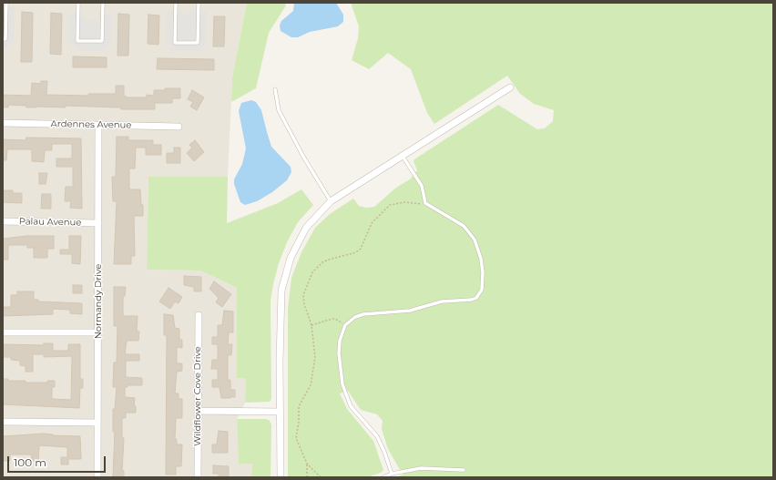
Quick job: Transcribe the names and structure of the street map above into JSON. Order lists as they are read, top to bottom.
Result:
{
  "streets": {
    "street": [
      "Ardennes Avenue",
      "Palau Avenue",
      "Normandy Drive",
      "Wildflower Cove Drive"
    ]
  },
  "crossings": [
    ["Ardennes Avenue", "Normandy Drive"],
    ["Palau Avenue", "Normandy Drive"]
  ],
  "scale_bar": "100 m"
}
